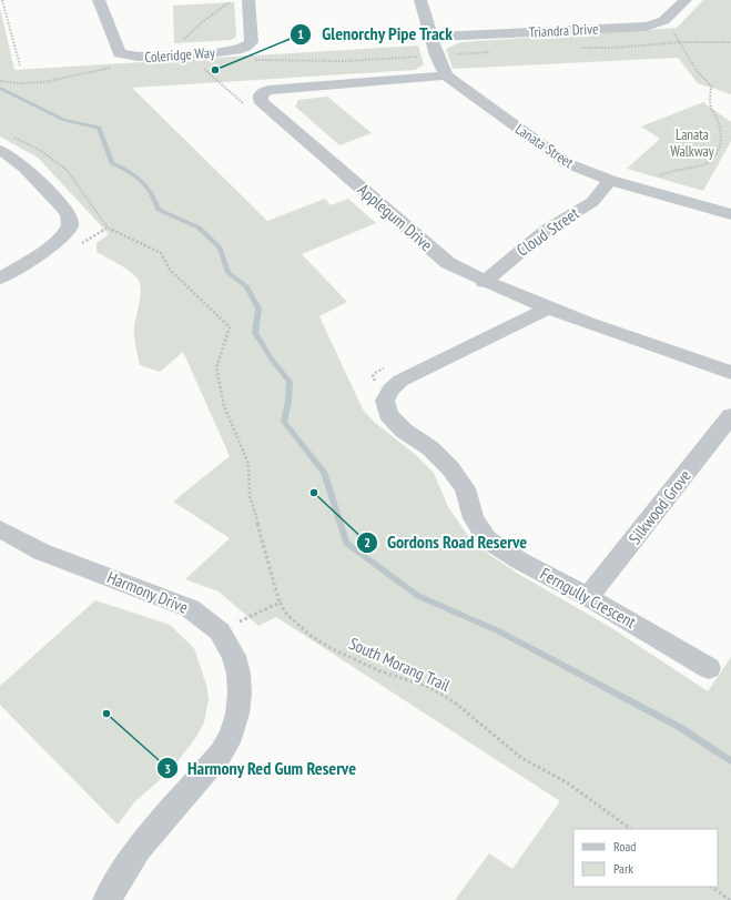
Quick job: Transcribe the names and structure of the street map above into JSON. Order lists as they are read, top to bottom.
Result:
{
  "streets": {
    "street": [
      "Triandra Drive",
      "Coleridge Way",
      "Lanata Street",
      "Applegum Drive",
      "Cloud Street",
      "Silkwood Grove",
      "Harmony Drive",
      "Ferngully Crescent"
    ],
    "path": ["South Morang Trail"]
  },
  "crossings": [
    ["Lanata Street", "Applegum Drive"],
    ["Lanata Street", "Cloud Street"],
    ["Applegum Drive", "Cloud Street"],
    ["Silkwood Grove", "Ferngully Crescent"]
  ],
  "parks": ["Lanata Walkway"],
  "places": ["Glenorchy Pipe Track", "Gordons Road Reserve", "Harmony Red Gum Reserve"],
  "legend": ["Road", "Park"]
}
